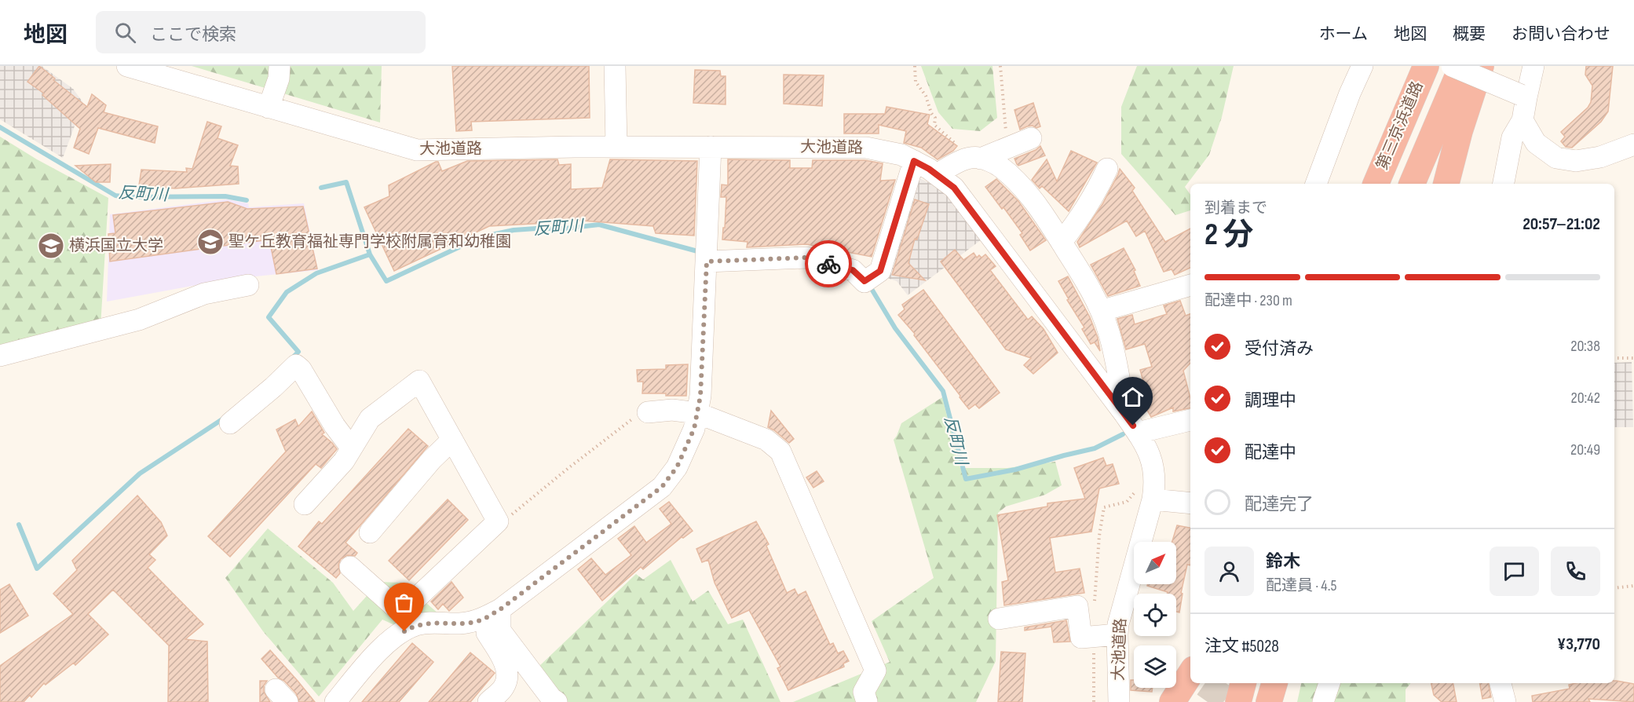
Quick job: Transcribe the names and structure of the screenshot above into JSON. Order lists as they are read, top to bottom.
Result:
{
  "streets": {
    "highway": ["第三京浜道路"],
    "street": ["大池道路"]
  },
  "water": ["反町川"],
  "places": {
    "school or university": ["聖ケ丘教育福祉専門学校附属育和幼稚園", "横浜国立大学"]
  },
  "north": "top right",
  "page": {
    "header": "地図",
    "search": "ここで検索",
    "nav": [
      "ホーム",
      "地図",
      "概要",
      "お問い合わせ"
    ],
    "heading": ["2 分", "到着まで", "20:57–21:02"],
    "panel": [
      "鈴木",
      "配達員 · 4.5",
      "注文 #5028",
      "¥3,770"
    ],
    "bar": "配達中 · 230 m",
    "list": [
      ["受付済み", "20:38"],
      ["調理中", "20:42"],
      ["配達中", "20:49"],
      "配達完了"
    ]
  }
}
